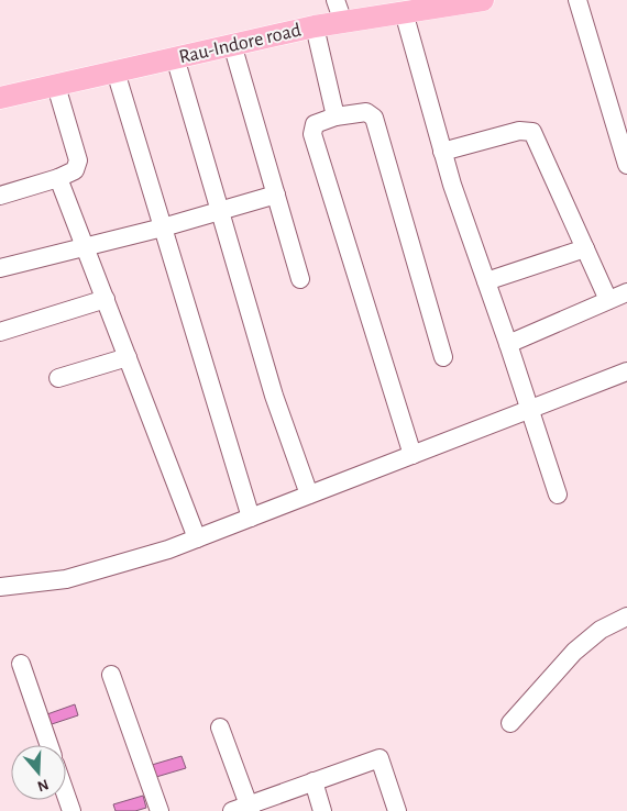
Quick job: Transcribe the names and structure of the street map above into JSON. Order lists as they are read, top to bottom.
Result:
{
  "streets": {
    "main road": ["Rau-Indore road"]
  },
  "north": "bottom"
}
